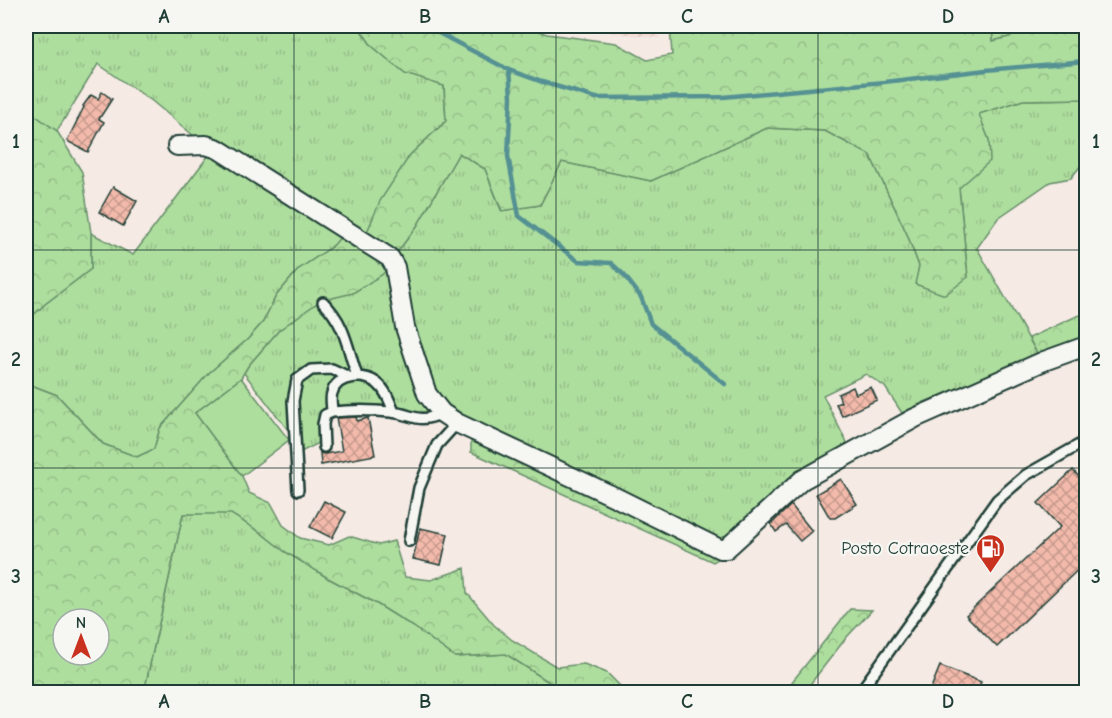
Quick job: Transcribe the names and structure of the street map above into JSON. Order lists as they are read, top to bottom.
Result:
{
  "places": {
    "fuel station": ["Posto Cotraoeste"]
  },
  "north": "top",
  "grid": {
    "columns": [
      "A",
      "B",
      "C",
      "D"
    ],
    "rows": ["1", "2", "3"]
  }
}
